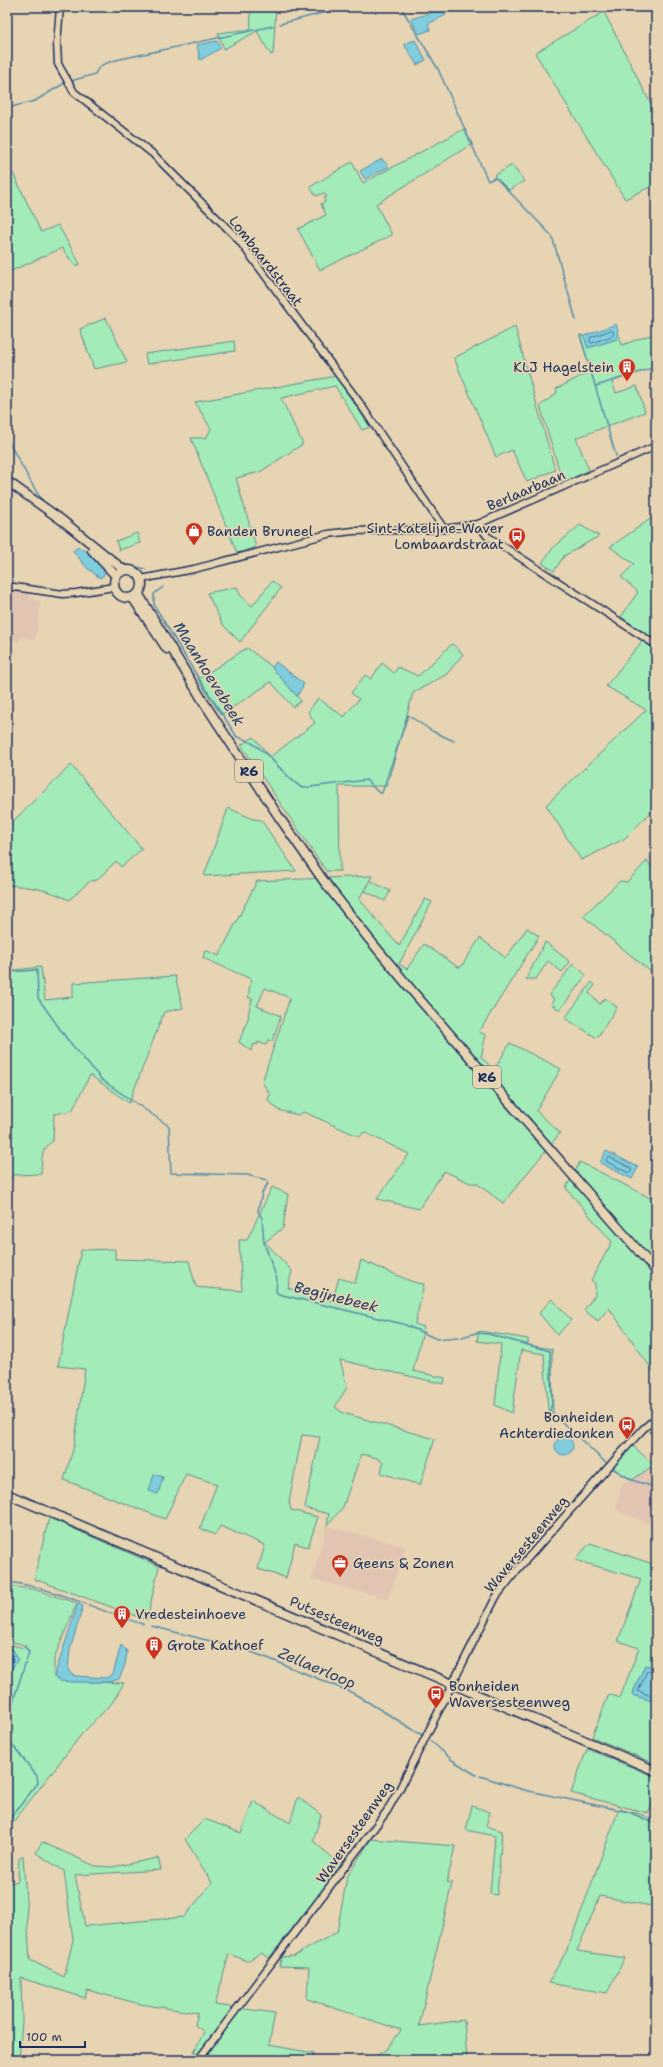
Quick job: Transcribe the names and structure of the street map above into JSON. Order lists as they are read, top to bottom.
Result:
{
  "streets": {
    "main road": ["R6", "Putsesteenweg"],
    "street": ["Lombaardstraat", "Berlaarbaan", "Waversesteenweg"]
  },
  "crossings": [
    ["Lombaardstraat", "Berlaarbaan"],
    ["Berlaarbaan", "R6"],
    ["Waversesteenweg", "Putsesteenweg"]
  ],
  "water": ["Maanhoevebeek", "Begijnebeek", "Zellaerloop"],
  "places": {
    "building": ["KLJ Hagelstein", "Vredesteinhoeve", "Grote Kathoef"],
    "shop": ["Banden Bruneel"],
    "bus stop": ["Sint-Katelijne-Waver Lombaardstraat", "Bonheiden Achterdiedonken", "Bonheiden Waversesteenweg"],
    "office": ["Geens & Zonen"]
  },
  "scale_bar": "100 m"
}
